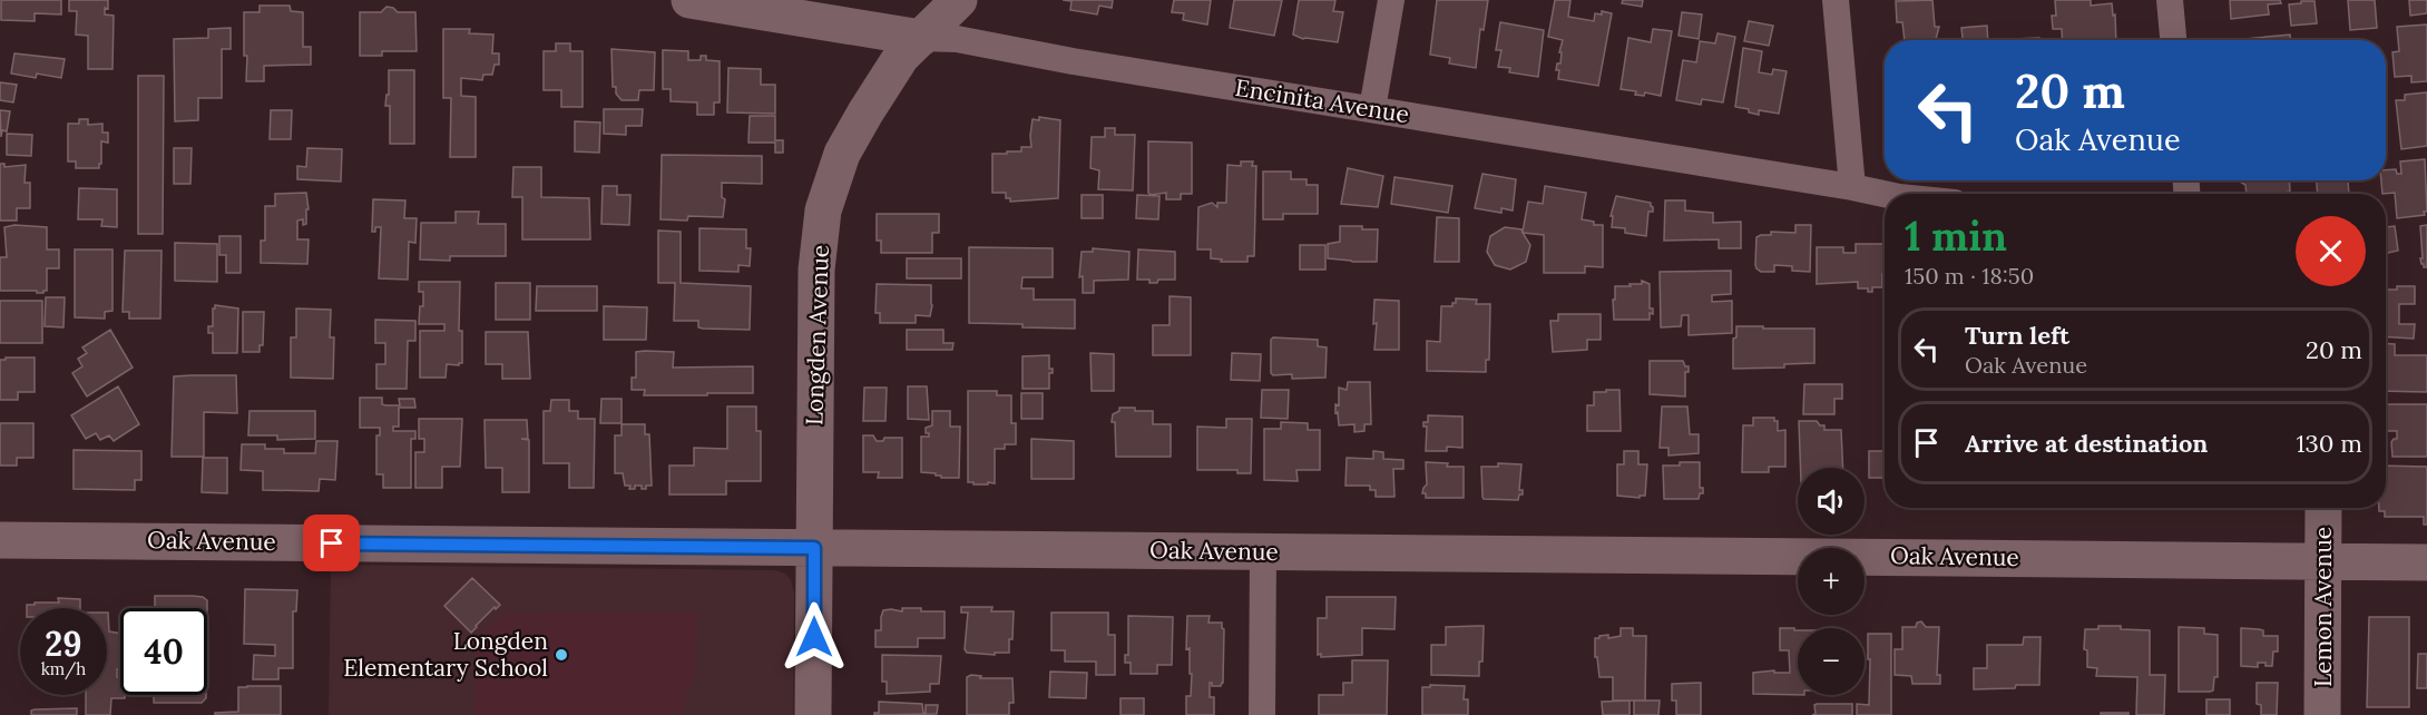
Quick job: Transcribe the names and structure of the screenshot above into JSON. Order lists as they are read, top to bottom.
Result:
{
  "streets": {
    "street": [
      "Encinita Avenue",
      "Longden Avenue",
      "Oak Avenue",
      "Lemon Avenue"
    ]
  },
  "crossings": [
    ["Encinita Avenue", "Longden Avenue"],
    ["Longden Avenue", "Oak Avenue"],
    ["Oak Avenue", "Lemon Avenue"]
  ],
  "places": ["Longden Elementary School"],
  "page": {
    "turn": ["20 m", "Oak Avenue"],
    "heading": ["1 min", "150 m · 18:50"],
    "list": [
      {
        "name": "Turn left",
        "note": "Oak Avenue",
        "value": "20 m"
      },
      {
        "name": "Arrive at destination",
        "value": "130 m"
      }
    ],
    "map_buttons": ["+", "−"],
    "speed": "29 km/h",
    "limit": "40"
  }
}
